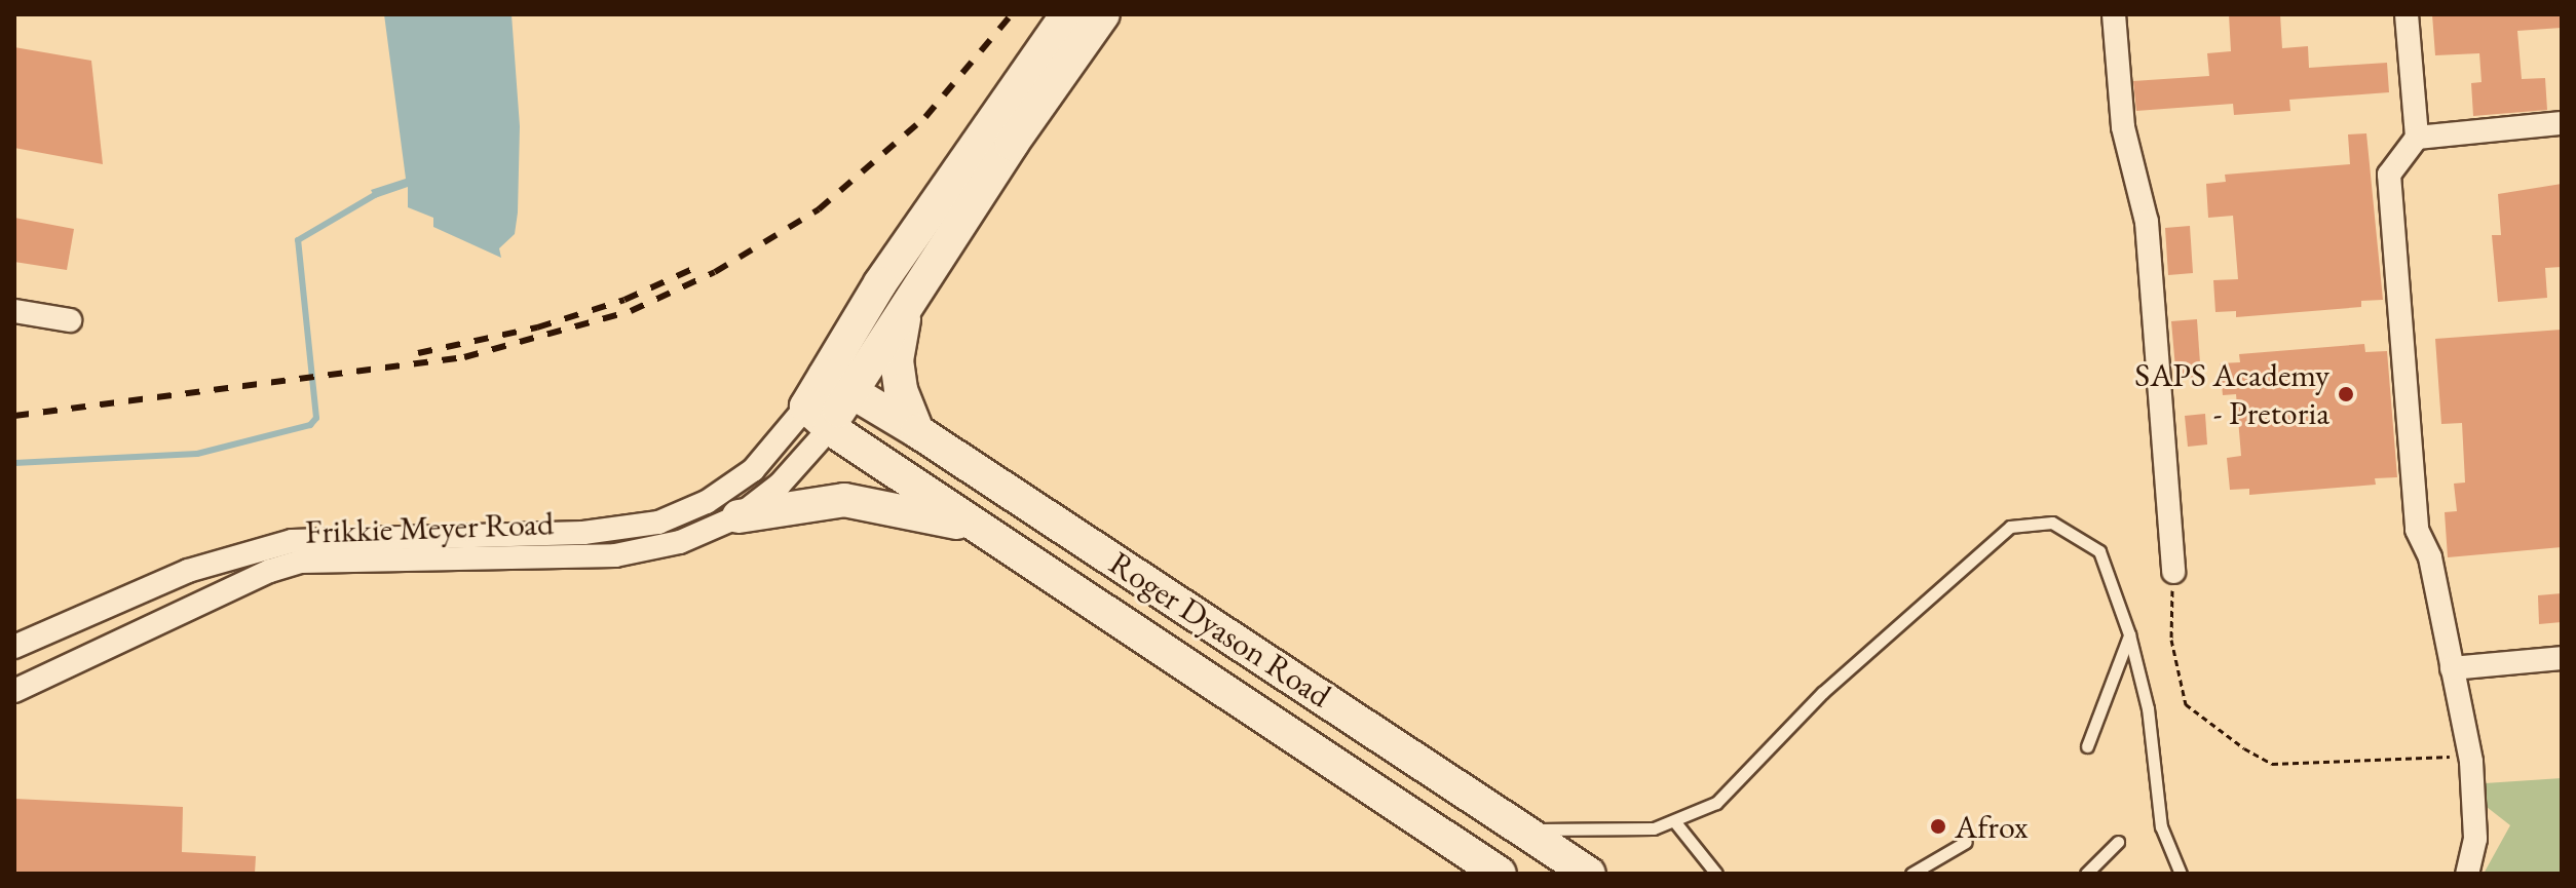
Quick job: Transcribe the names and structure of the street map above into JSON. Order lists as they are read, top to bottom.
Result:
{
  "streets": {
    "main road": ["Roger Dyason Road"],
    "street": ["Frikkie Meyer Road"]
  },
  "crossings": [
    ["Frikkie Meyer Road", "Roger Dyason Road"]
  ],
  "places": ["SAPS Academy - Pretoria", "Afrox"]
}
